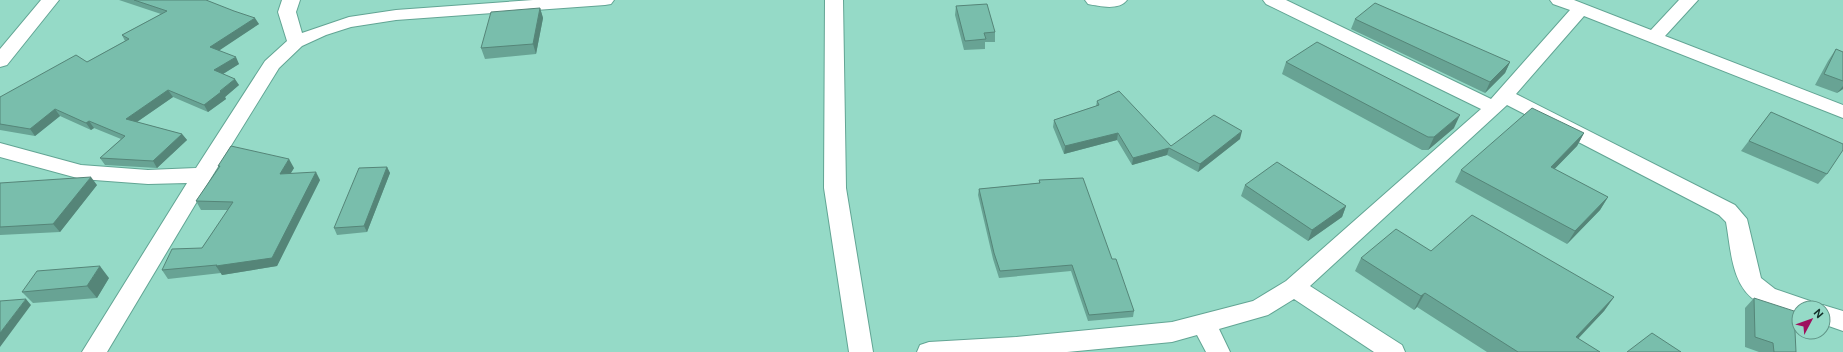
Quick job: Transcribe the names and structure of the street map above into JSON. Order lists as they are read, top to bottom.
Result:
{
  "north": "top right"
}
